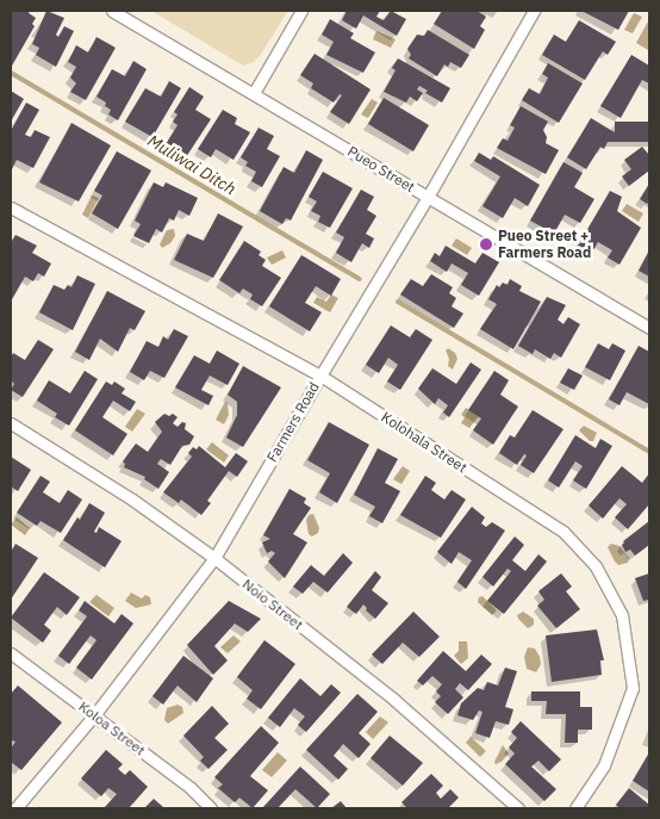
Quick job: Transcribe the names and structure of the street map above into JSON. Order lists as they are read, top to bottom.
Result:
{
  "streets": {
    "street": [
      "Pueo Street",
      "Farmers Road",
      "Kolohala Street",
      "Noio Street",
      "Koloa Street"
    ]
  },
  "crossings": [
    ["Pueo Street", "Farmers Road"],
    ["Farmers Road", "Kolohala Street"],
    ["Farmers Road", "Noio Street"],
    ["Farmers Road", "Koloa Street"]
  ],
  "water": ["Muliwai Ditch"],
  "places": ["Pueo Street + Farmers Road"]
}
